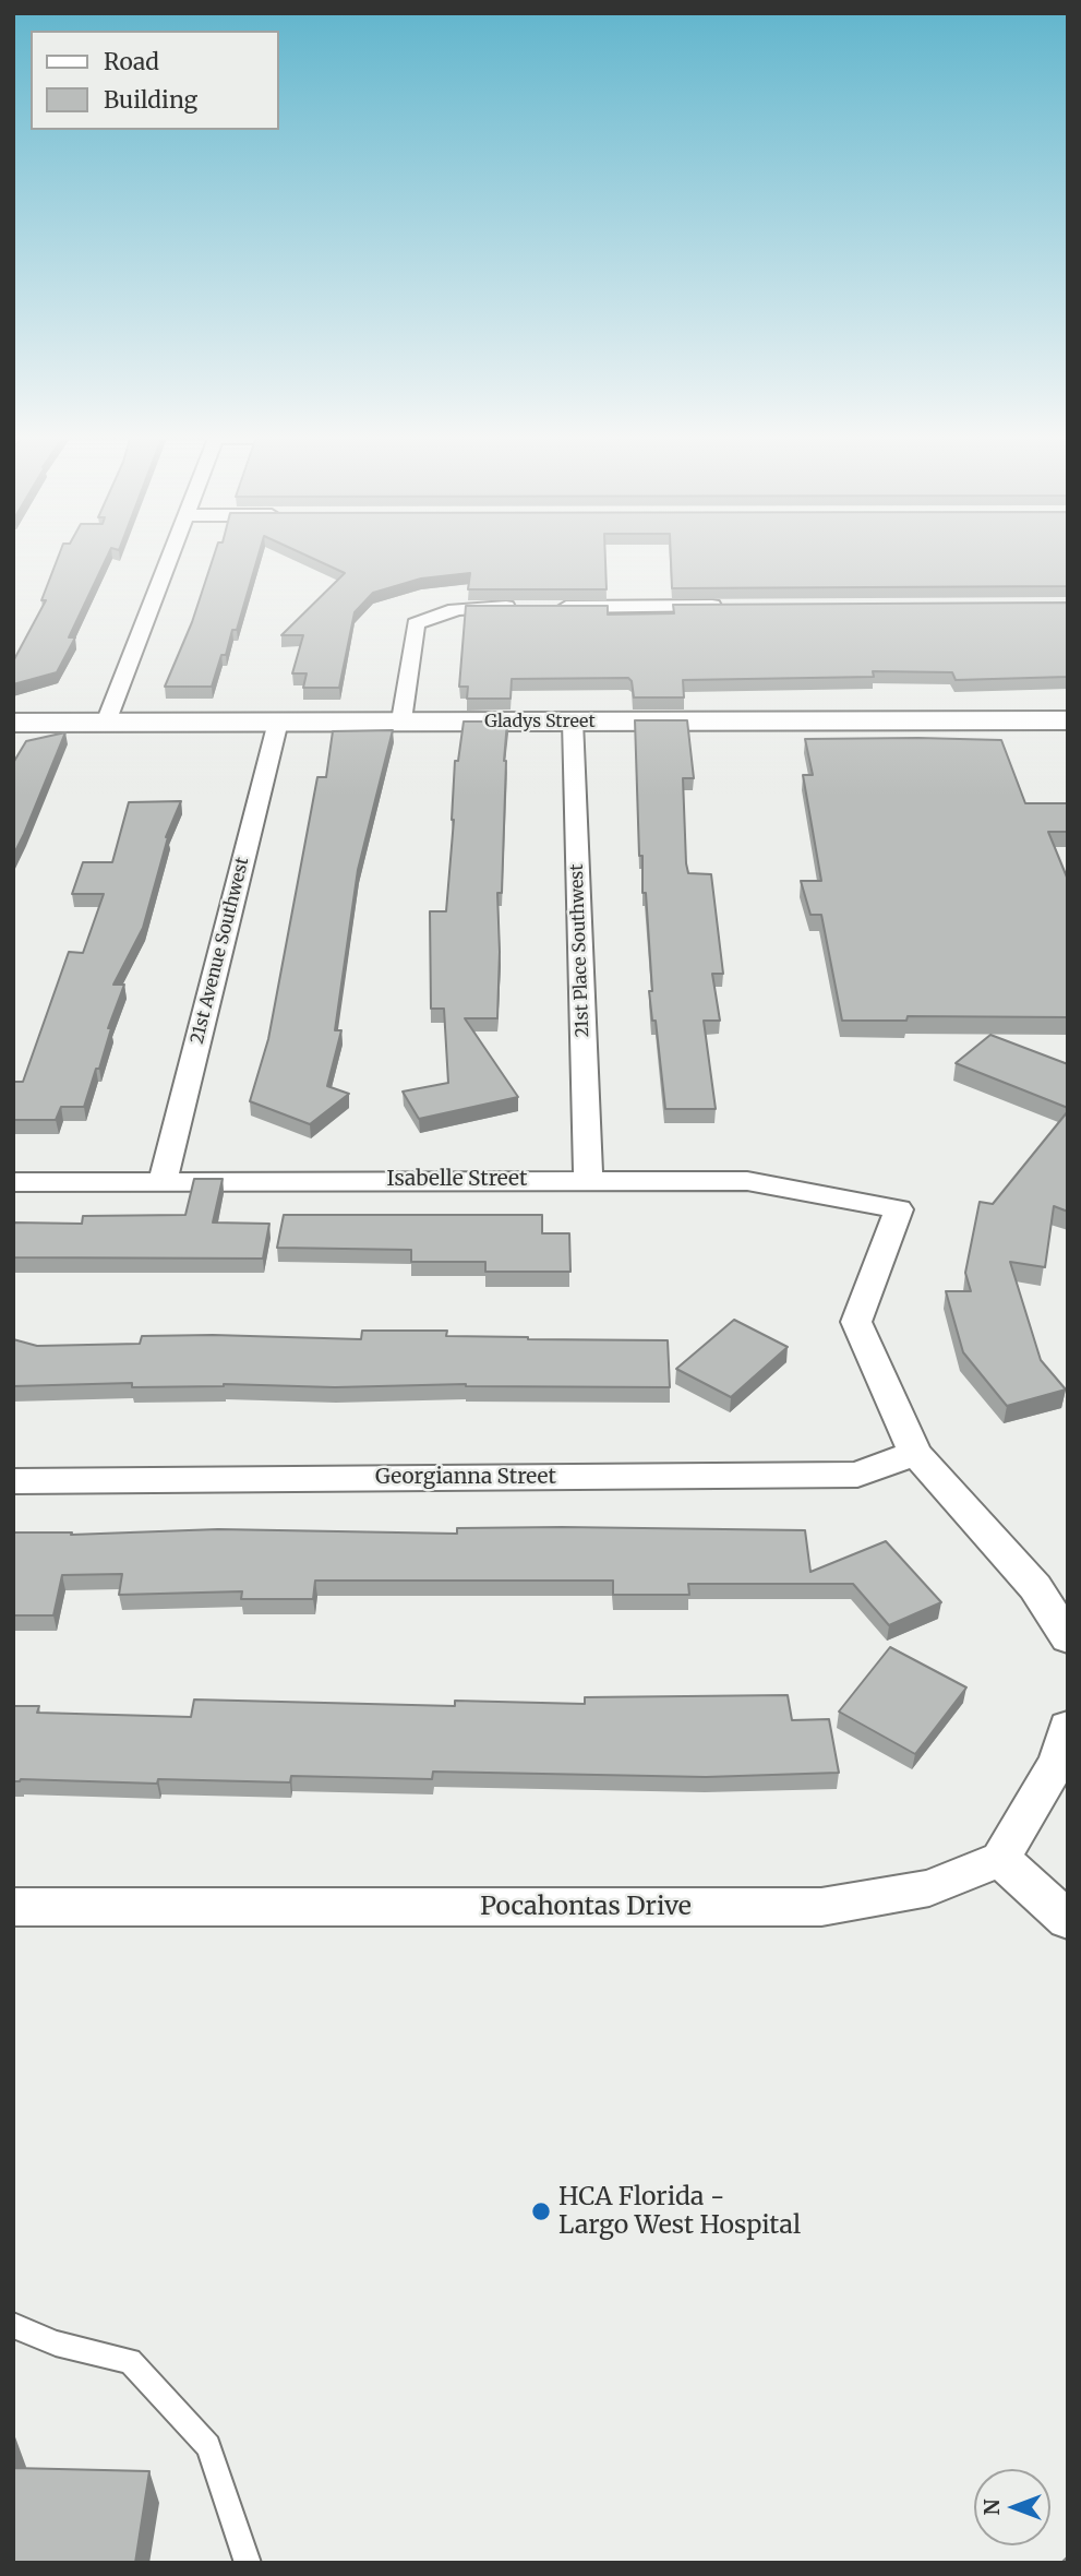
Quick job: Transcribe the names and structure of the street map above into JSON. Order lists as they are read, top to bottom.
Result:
{
  "streets": {
    "street": [
      "Gladys Street",
      "21st Avenue Southwest",
      "21st Place Southwest",
      "Isabelle Street",
      "Georgianna Street",
      "Pocahontas Drive"
    ]
  },
  "crossings": [
    ["Gladys Street", "21st Avenue Southwest"],
    ["Gladys Street", "21st Place Southwest"],
    ["21st Avenue Southwest", "Isabelle Street"],
    ["21st Place Southwest", "Isabelle Street"],
    ["Isabelle Street", "Georgianna Street"]
  ],
  "places": ["HCA Florida - Largo West Hospital"],
  "legend": ["Road", "Building"],
  "north": "left"
}
